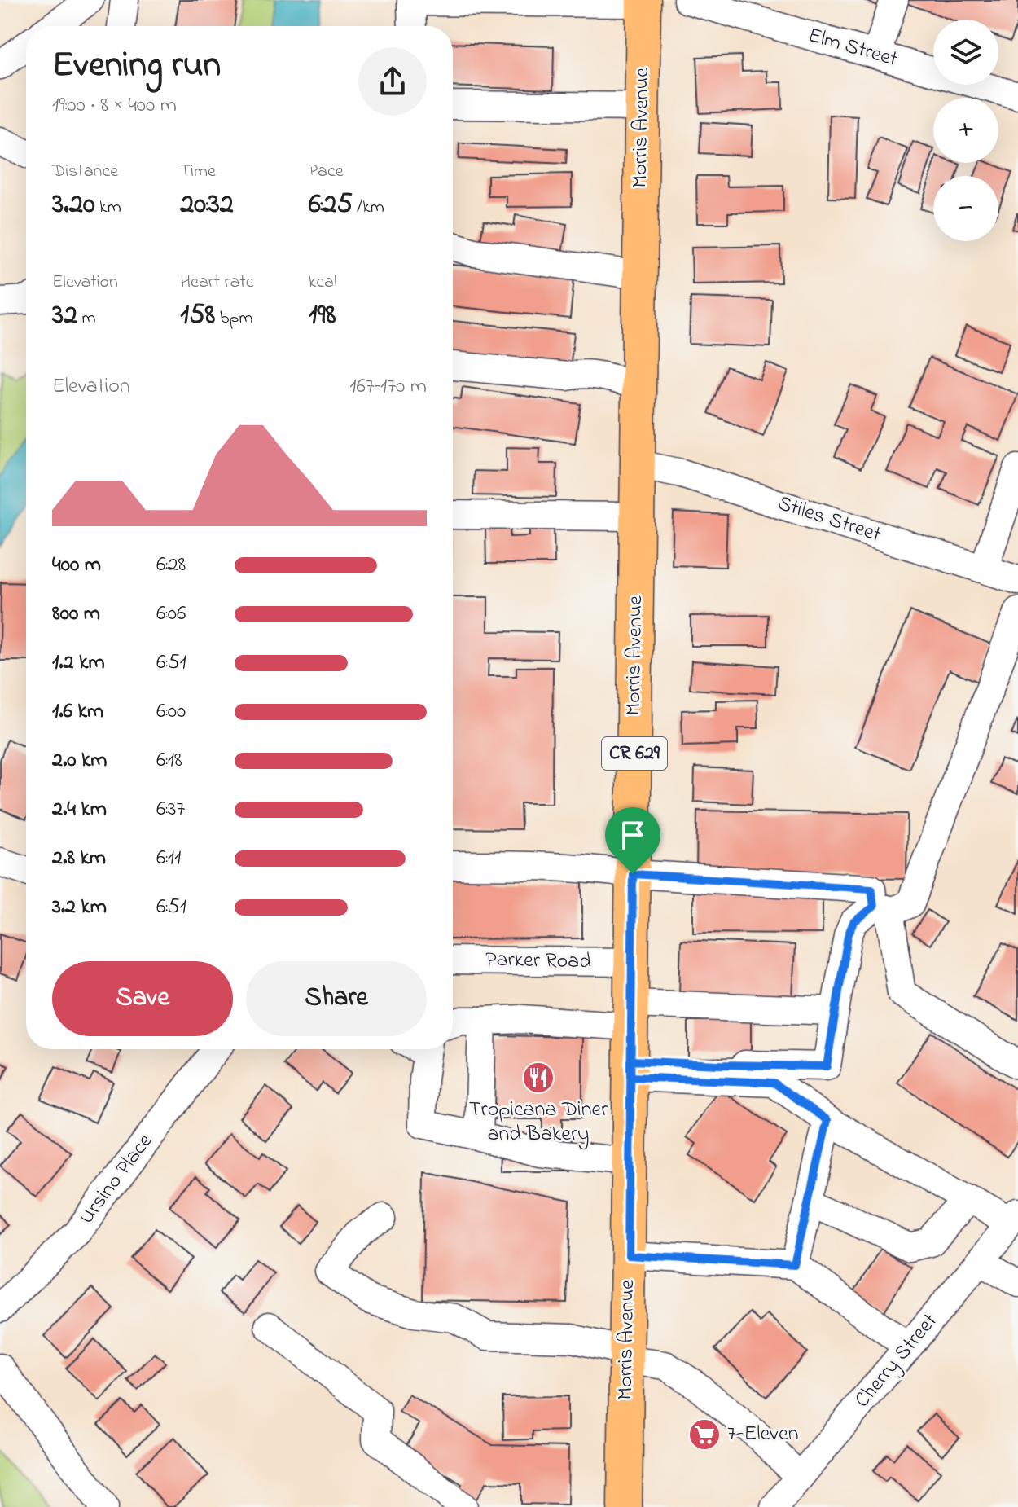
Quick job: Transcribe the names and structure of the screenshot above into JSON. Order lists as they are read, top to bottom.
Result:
{
  "streets": {
    "main road": ["Morris Avenue", "CR 629"],
    "street": [
      "Elm Street",
      "Stiles Street",
      "Parker Road",
      "Ursino Place",
      "Cherry Street"
    ]
  },
  "crossings": [
    ["Morris Avenue", "Stiles Street"],
    ["Morris Avenue", "Parker Road"]
  ],
  "places": {
    "restaurant": ["Tropicana Diner and Bakery"],
    "supermarket": ["7-Eleven"]
  },
  "page": {
    "map_buttons": ["+", "−"],
    "heading": ["Evening run", "19:00 · 8 × 400 m"],
    "stats": [
      ["Distance", "3.20 km"],
      ["Time", "20:32"],
      ["Pace", "6:25 /km"],
      ["Elevation", "32 m"],
      ["Heart rate", "158 bpm"],
      ["kcal", "198"]
    ],
    "chart": ["Elevation", "167–170 m"],
    "list": [
      {
        "name": "400 m",
        "note": "6:28"
      },
      {
        "name": "800 m",
        "note": "6:06"
      },
      {
        "name": "1.2 km",
        "note": "6:51"
      },
      {
        "name": "1.6 km",
        "note": "6:00"
      },
      {
        "name": "2.0 km",
        "note": "6:18"
      },
      {
        "name": "2.4 km",
        "note": "6:37"
      },
      {
        "name": "2.8 km",
        "note": "6:11"
      },
      {
        "name": "3.2 km",
        "note": "6:51"
      }
    ],
    "buttons": ["Save", "Share"]
  }
}
